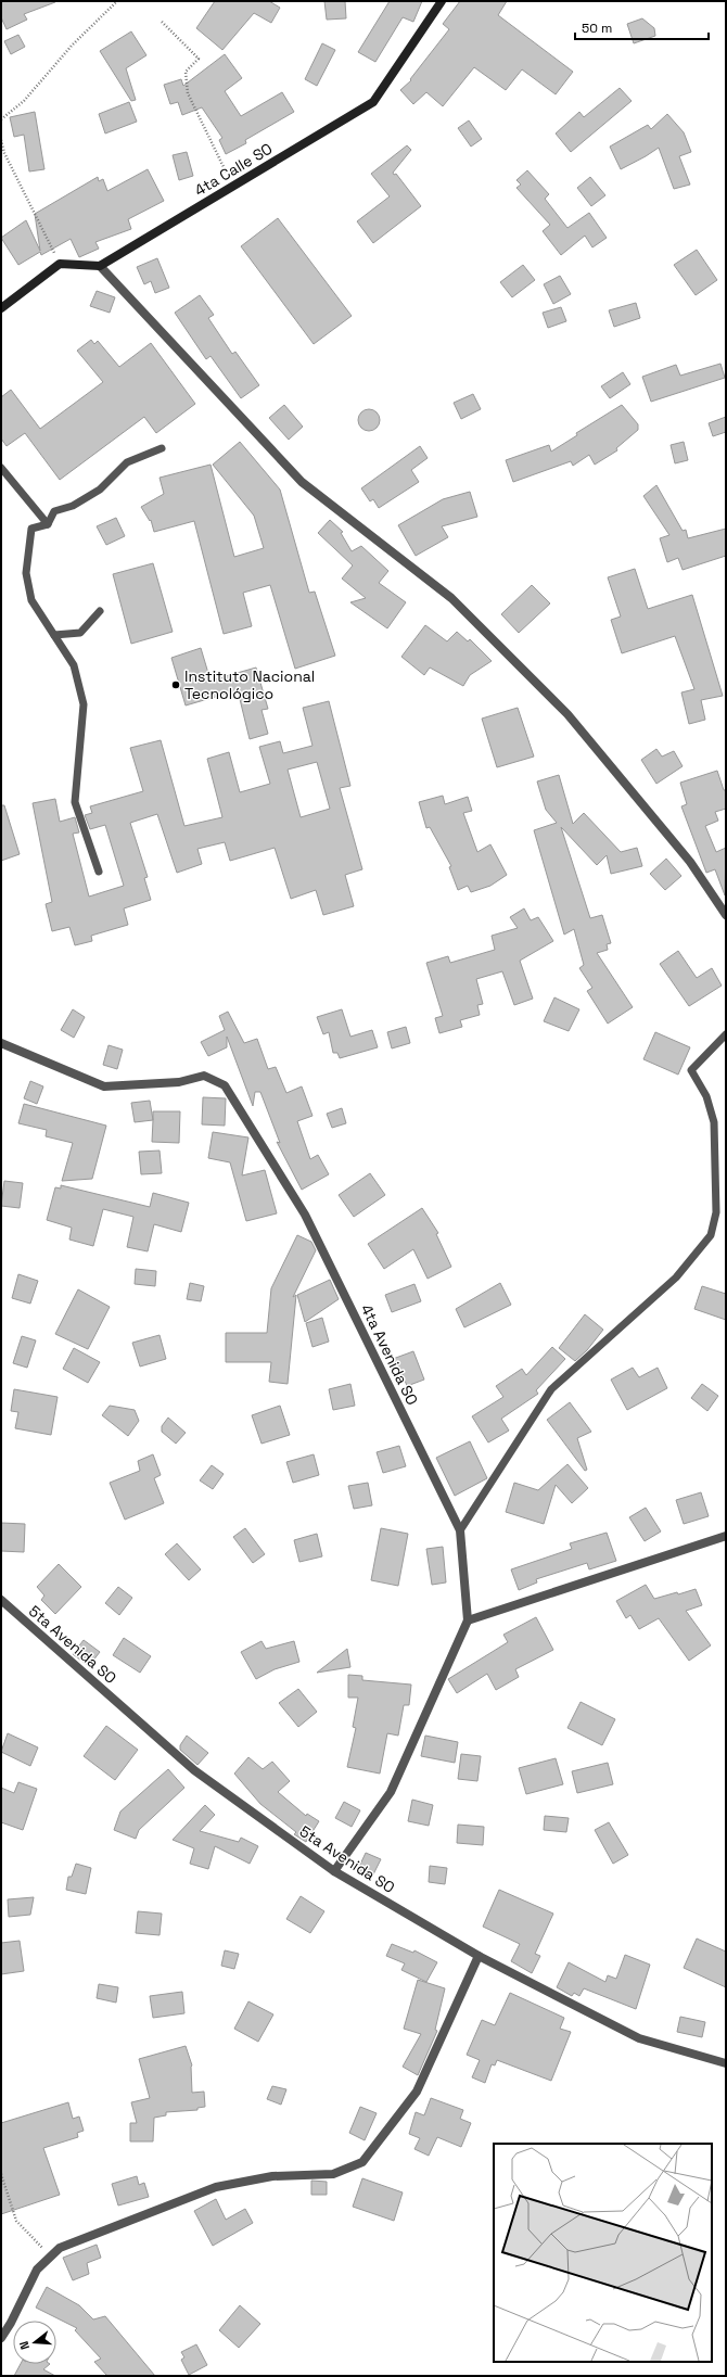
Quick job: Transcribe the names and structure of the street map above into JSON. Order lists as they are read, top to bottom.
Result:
{
  "streets": {
    "street": ["4ta Calle SO", "4ta Avenida SO", "5ta Avenida SO"]
  },
  "places": ["Instituto Nacional Tecnológico"],
  "scale_bar": "50 m",
  "north": "left"
}
